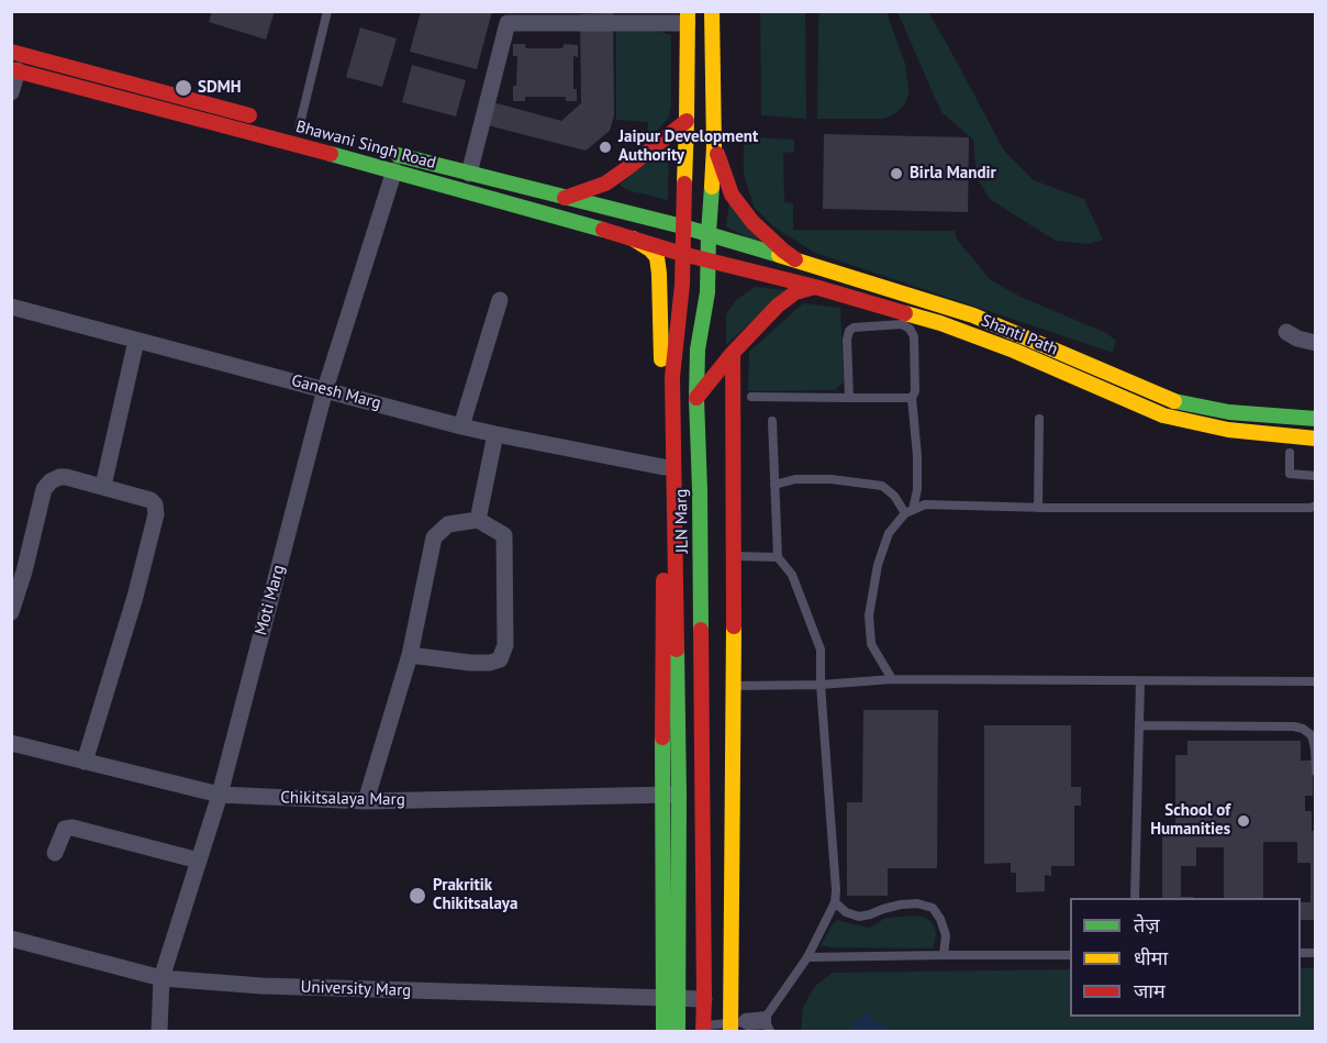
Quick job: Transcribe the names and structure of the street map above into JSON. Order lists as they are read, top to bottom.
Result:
{
  "streets": {
    "main road": ["Bhawani Singh Road", "Shanti Path", "JLN Marg"],
    "street": [
      "Ganesh Marg",
      "Moti Marg",
      "Chikitsalaya Marg",
      "University Marg"
    ]
  },
  "crossings": [
    ["Bhawani Singh Road", "Shanti Path"],
    ["Bhawani Singh Road", "JLN Marg"],
    ["Bhawani Singh Road", "Moti Marg"],
    ["Shanti Path", "JLN Marg"],
    ["Ganesh Marg", "JLN Marg"],
    ["Ganesh Marg", "Moti Marg"],
    ["JLN Marg", "Chikitsalaya Marg"],
    ["JLN Marg", "University Marg"],
    ["Moti Marg", "Chikitsalaya Marg"],
    ["Moti Marg", "University Marg"]
  ],
  "places": [
    "SDMH",
    "Jaipur Development Authority",
    "Birla Mandir",
    "School of Humanities",
    "Prakritik Chikitsalaya"
  ],
  "legend": ["तेज़", "धीमा", "जाम"]
}
